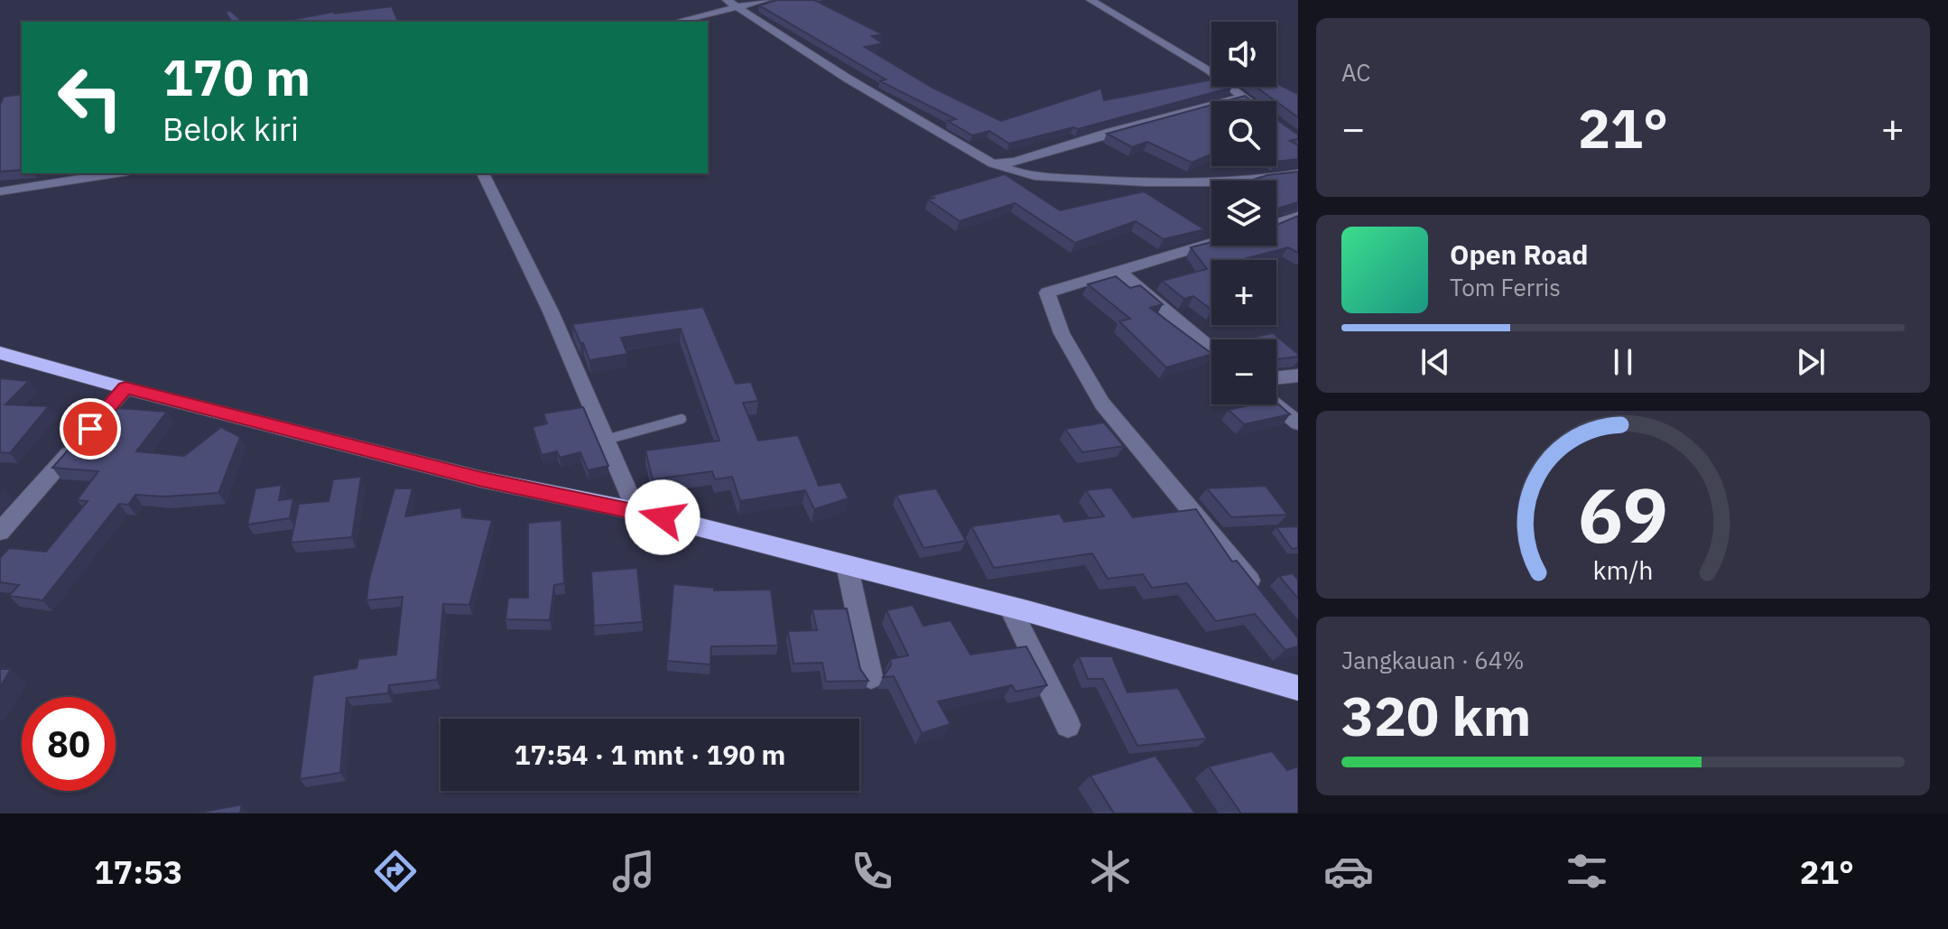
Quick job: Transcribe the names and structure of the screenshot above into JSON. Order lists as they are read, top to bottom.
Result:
{
  "page": {
    "tile": [
      "AC",
      ["Jangkauan · 64%", "320 km"]
    ],
    "map_buttons": ["+", "−"],
    "turn": ["170 m", "Belok kiri"],
    "heat": ["−", "21°", "+"],
    "song": ["Open Road", "Tom Ferris"],
    "limit": "80",
    "trip": "17:54 · 1 mnt · 190 m",
    "tabs": ["17:53", "21°"],
    "gauge": ["69", "km/h"]
  }
}
